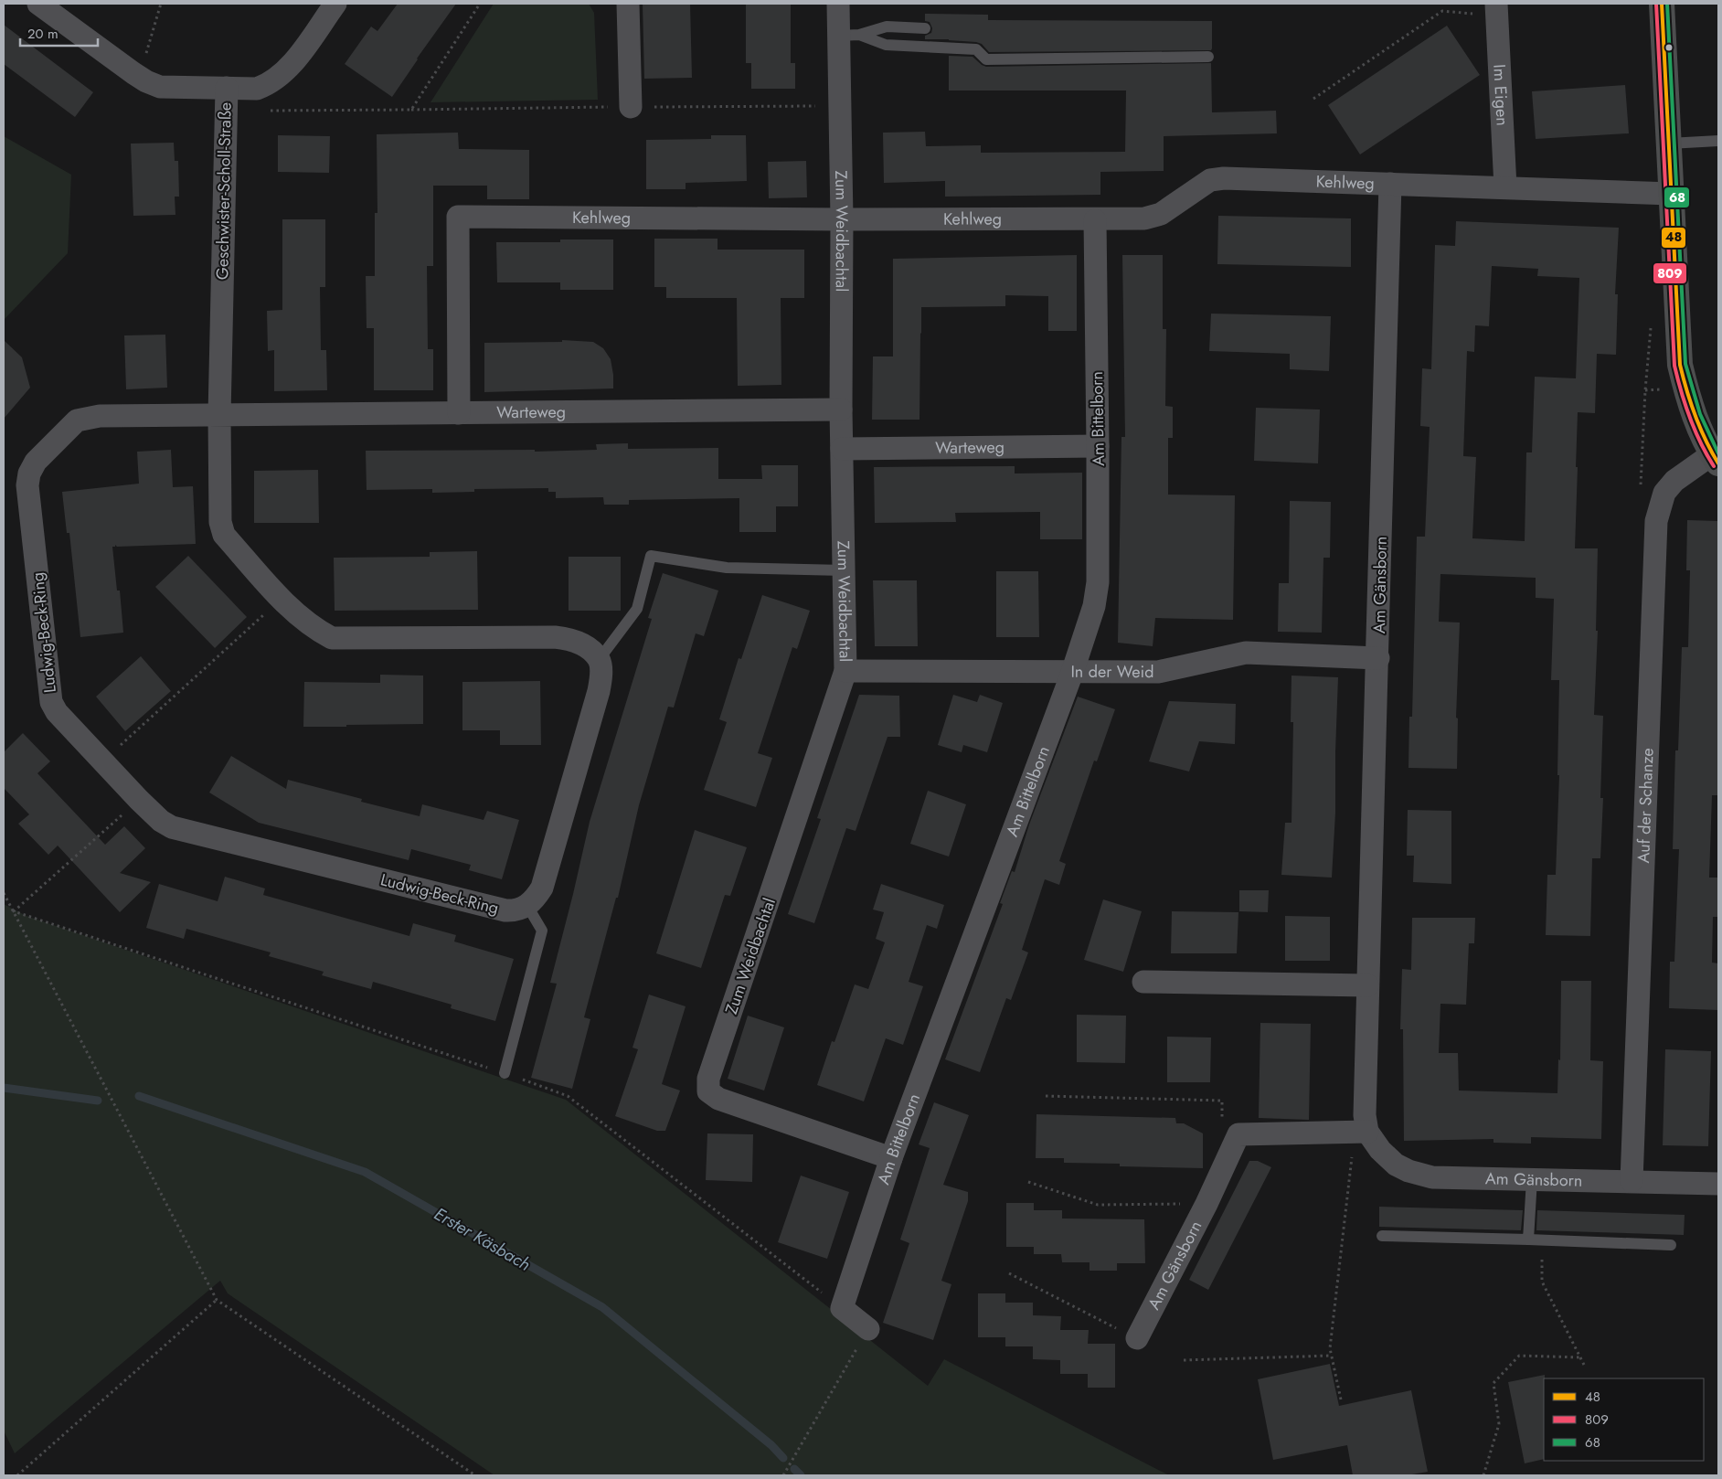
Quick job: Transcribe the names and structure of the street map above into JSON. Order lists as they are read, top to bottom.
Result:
{
  "streets": {
    "street": [
      "Im Eigen",
      "Kehlweg",
      "Geschwister-Scholl-Straße",
      "Zum Weidbachtal",
      "Warteweg",
      "Am Bittelborn",
      "Am Gänsborn",
      "Ludwig-Beck-Ring",
      "In der Weid",
      "Auf der Schanze"
    ]
  },
  "crossings": [
    ["Im Eigen", "Kehlweg"],
    ["Kehlweg", "Zum Weidbachtal"],
    ["Kehlweg", "Warteweg"],
    ["Kehlweg", "Am Bittelborn"],
    ["Kehlweg", "Am Gänsborn"],
    ["Geschwister-Scholl-Straße", "Warteweg"],
    ["Geschwister-Scholl-Straße", "Ludwig-Beck-Ring"],
    ["Zum Weidbachtal", "Warteweg"],
    ["Zum Weidbachtal", "Am Bittelborn"],
    ["Zum Weidbachtal", "In der Weid"],
    ["Warteweg", "Am Bittelborn"],
    ["Warteweg", "Ludwig-Beck-Ring"],
    ["Am Bittelborn", "In der Weid"],
    ["Am Gänsborn", "In der Weid"],
    ["Am Gänsborn", "Auf der Schanze"]
  ],
  "water": ["Erster Käsbach"],
  "lines": ["transit line 48", "transit line 809", "transit line 68"],
  "legend": ["48", "809", "68"],
  "scale_bar": "20 m"
}
